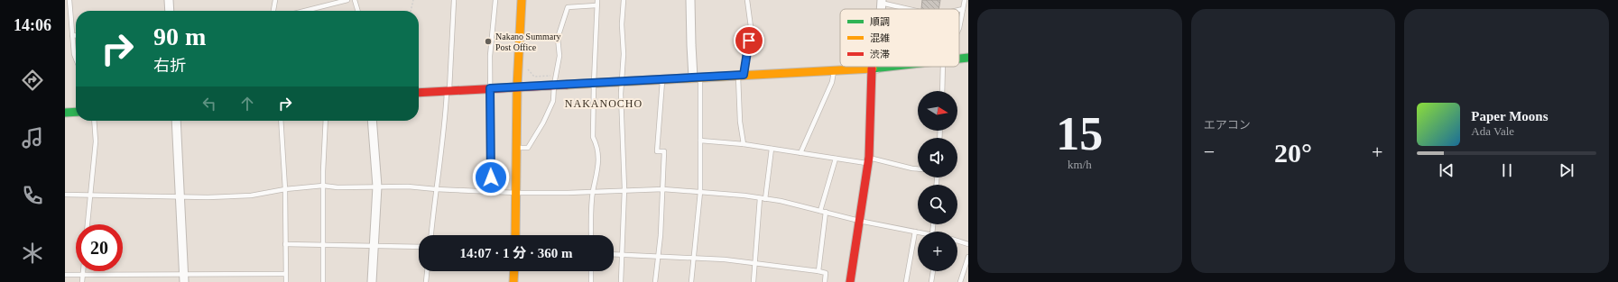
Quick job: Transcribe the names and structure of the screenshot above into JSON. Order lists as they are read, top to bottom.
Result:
{
  "districts": ["NAKANOCHO"],
  "places": ["Nakano Summary Post Office"],
  "legend": ["順調", "混雑", "渋滞"],
  "north": "right",
  "page": {
    "tabs": "14:06",
    "tile": [
      ["15", "km/h"],
      "エアコン"
    ],
    "turn": ["90 m", "右折"],
    "map_buttons": "+",
    "song": ["Paper Moons", "Ada Vale"],
    "heat": ["−", "20°", "+"],
    "limit": "20",
    "trip": "14:07 · 1 分 · 360 m"
  }
}
